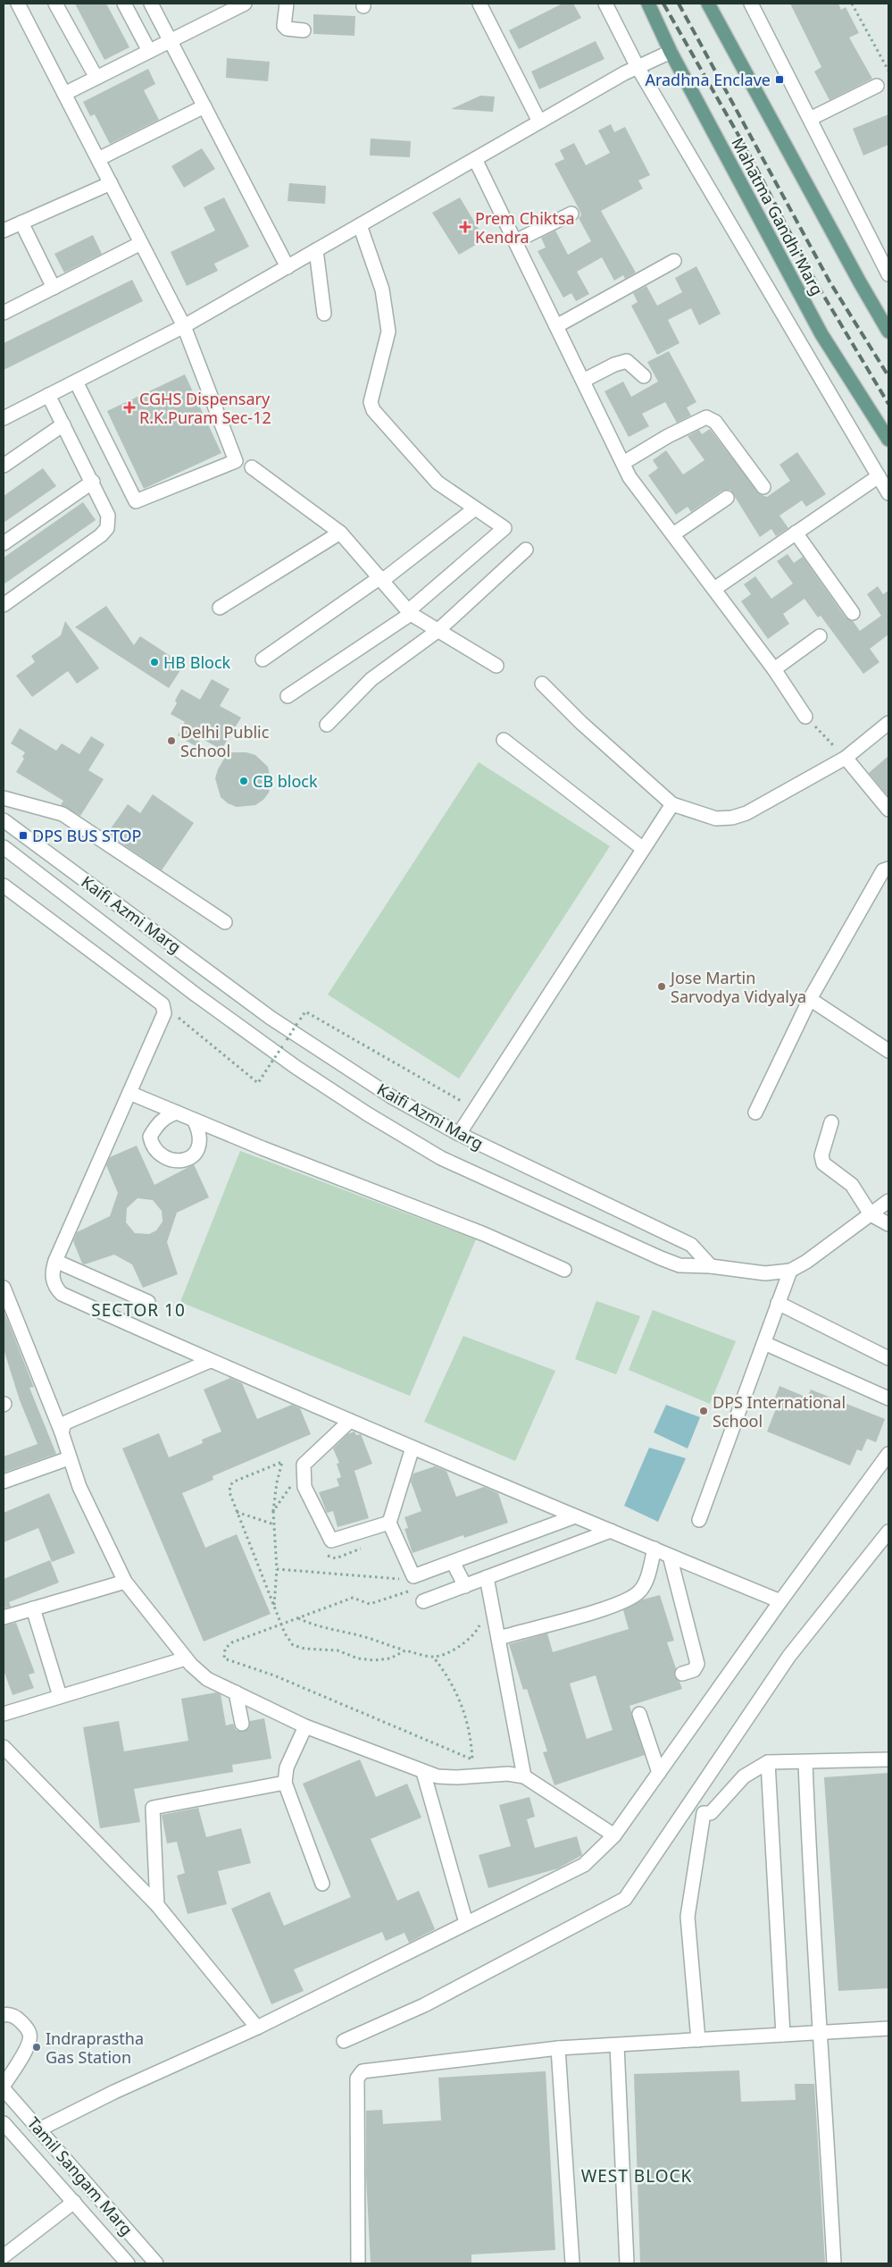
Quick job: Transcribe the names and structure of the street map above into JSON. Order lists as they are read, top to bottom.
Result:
{
  "streets": {
    "main road": ["Mahatma Gandhi Marg"],
    "street": ["Kaifi Azmi Marg", "Tamil Sangam Marg"]
  },
  "districts": ["SECTOR 10", "WEST BLOCK"],
  "places": {
    "transit": ["Aradhna Enclave", "DPS BUS STOP"],
    "health": ["Prem Chiktsa Kendra", "CGHS Dispensary R.K.Puram Sec-12"],
    "other": [
      "HB Block",
      "Delhi Public School",
      "CB block",
      "Jose Martin Sarvodya Vidyalya",
      "DPS International School",
      "Indraprastha Gas Station"
    ]
  }
}
